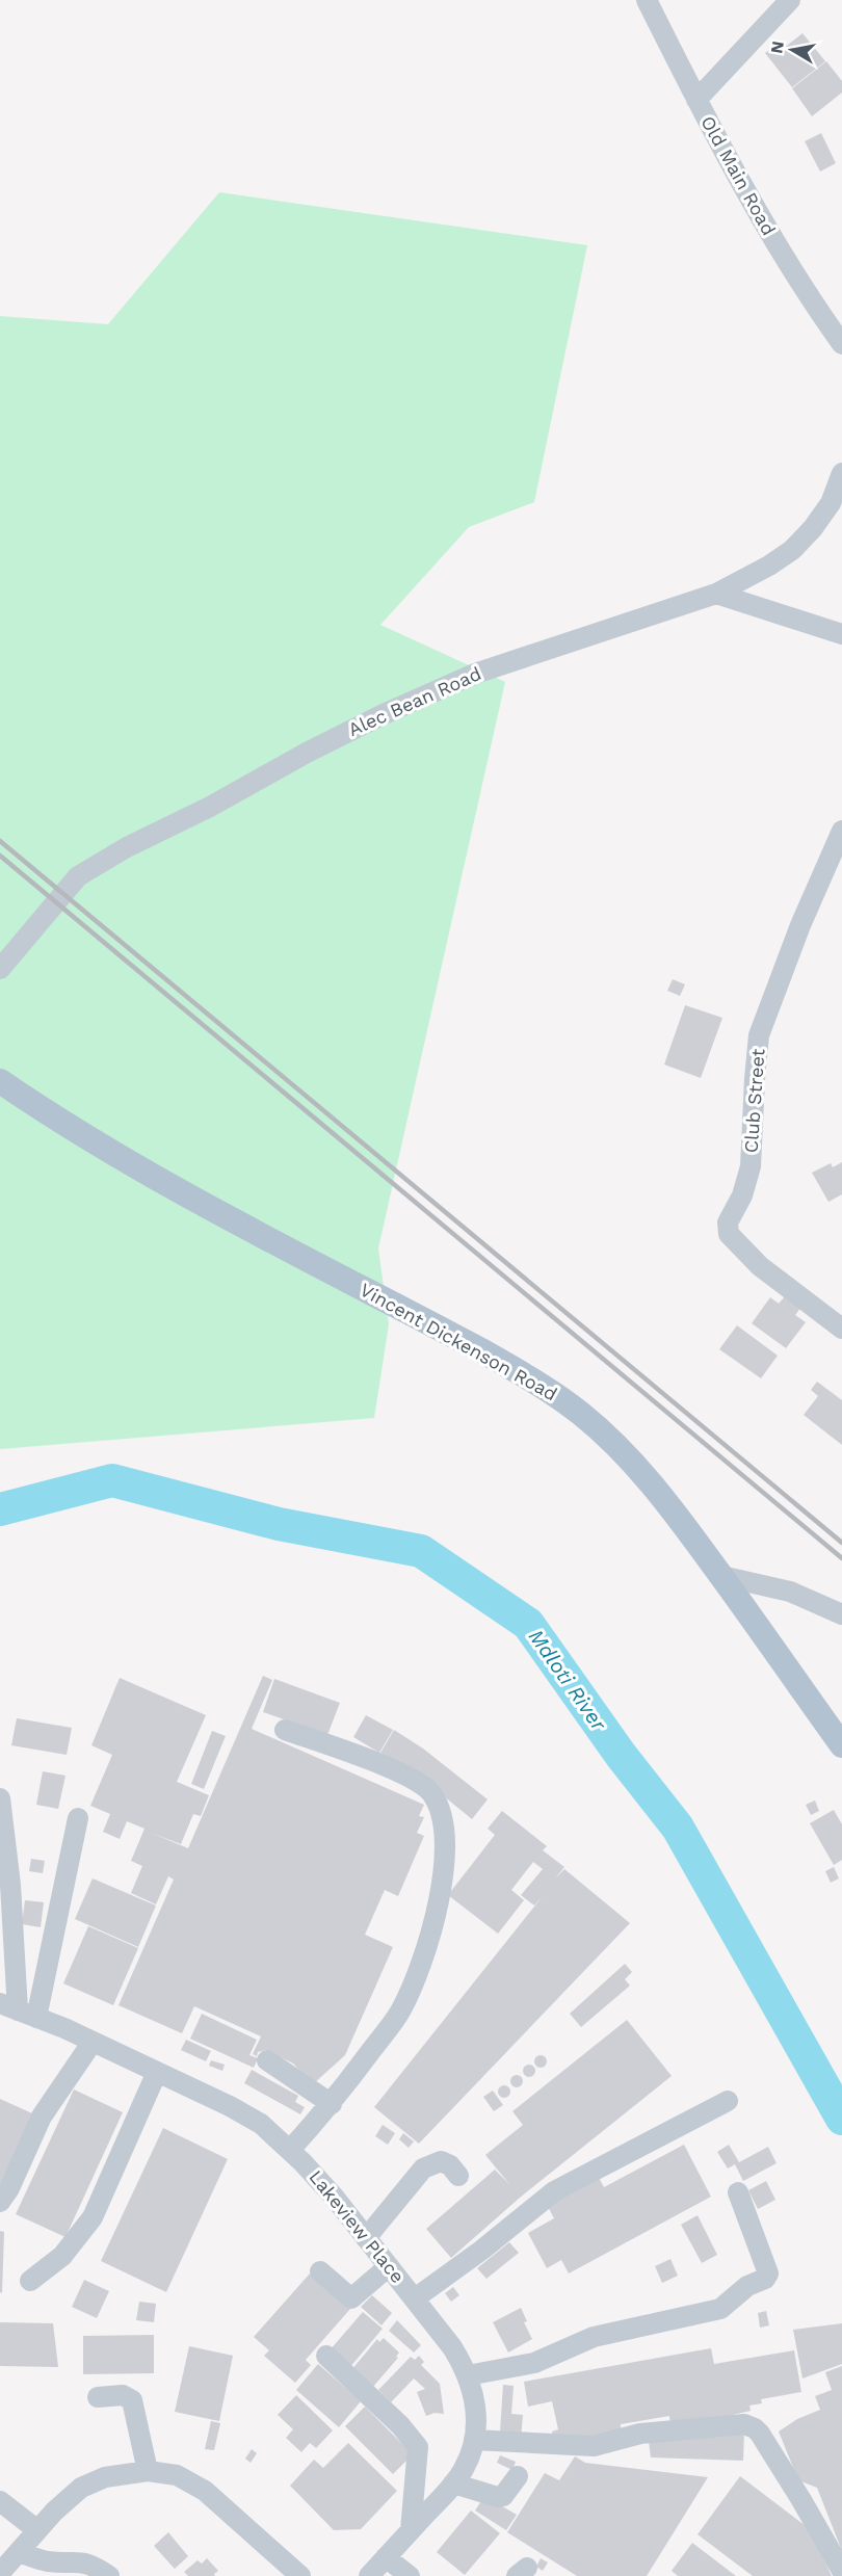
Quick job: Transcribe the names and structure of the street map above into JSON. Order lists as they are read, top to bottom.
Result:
{
  "streets": {
    "main road": ["Vincent Dickenson Road"],
    "street": [
      "Old Main Road",
      "Alec Bean Road",
      "Club Street",
      "Lakeview Place"
    ]
  },
  "water": ["Mdloti River"],
  "north": "left"
}
